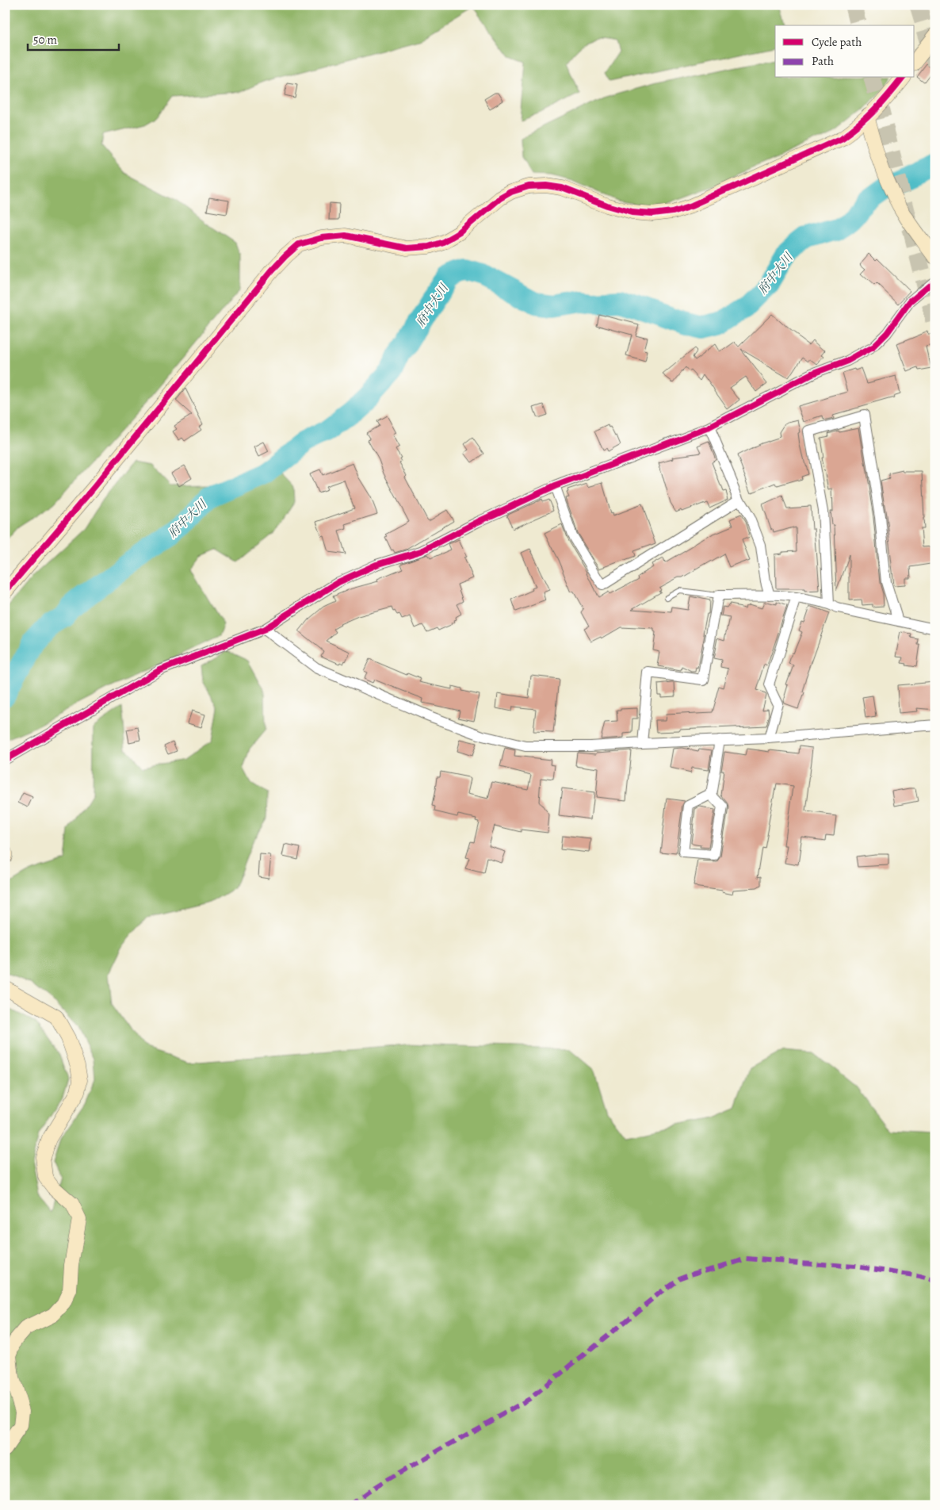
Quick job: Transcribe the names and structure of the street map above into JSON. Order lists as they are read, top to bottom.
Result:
{
  "water": ["府中大川"],
  "legend": ["Cycle path", "Path"],
  "scale_bar": "50 m"
}
